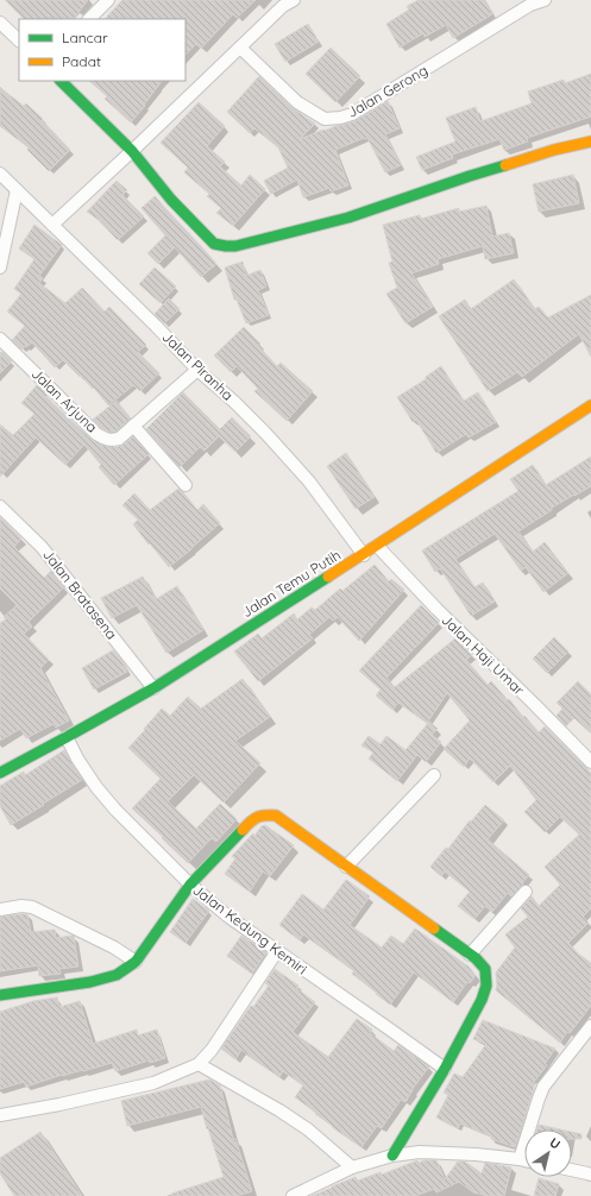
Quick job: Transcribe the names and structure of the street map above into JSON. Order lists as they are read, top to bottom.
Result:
{
  "streets": {
    "street": [
      "Jalan Gerong",
      "Jalan Piranha",
      "Jalan Arjuna",
      "Jalan Temu Putih",
      "Jalan Bratasena",
      "Jalan Haji Umar",
      "Jalan Kedung Kemiri"
    ]
  },
  "crossings": [
    ["Jalan Piranha", "Jalan Arjuna"],
    ["Jalan Piranha", "Jalan Temu Putih"],
    ["Jalan Temu Putih", "Jalan Bratasena"],
    ["Jalan Temu Putih", "Jalan Haji Umar"],
    ["Jalan Temu Putih", "Jalan Kedung Kemiri"]
  ],
  "legend": ["Lancar", "Padat"],
  "north": "top right"
}
